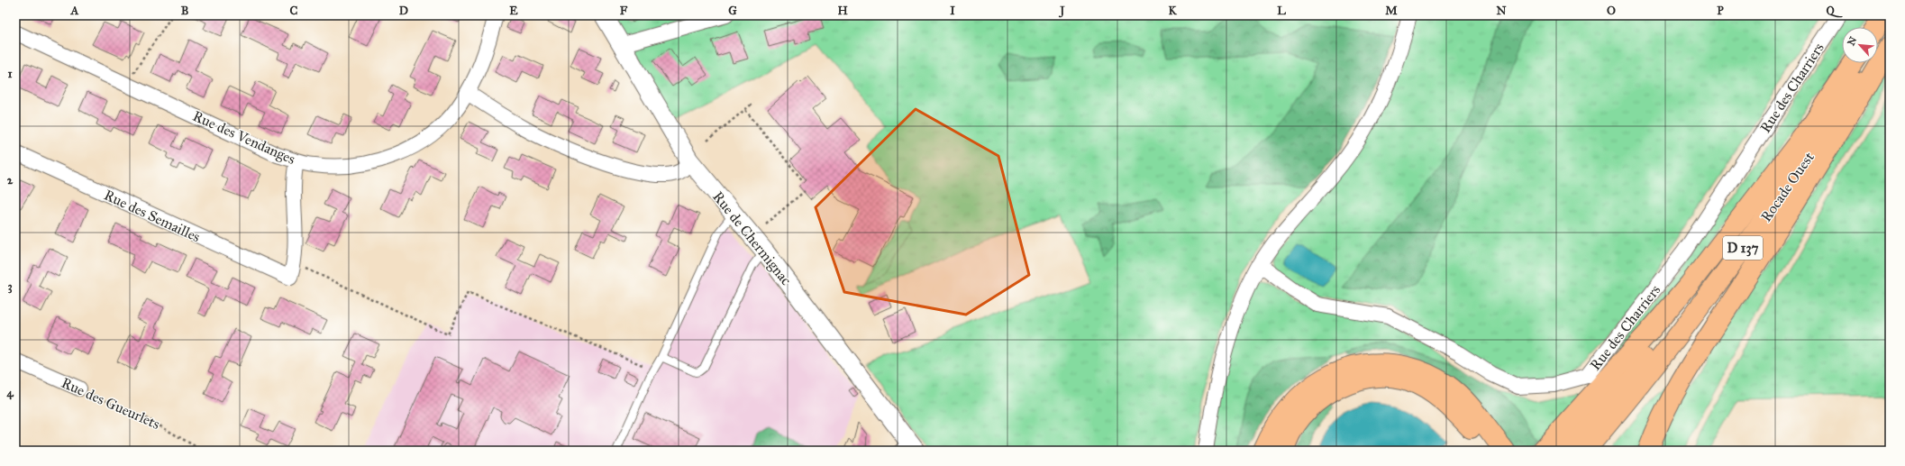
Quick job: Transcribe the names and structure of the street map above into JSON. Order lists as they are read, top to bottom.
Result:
{
  "streets": {
    "main road": ["Rocade Ouest", "D 137"],
    "street": [
      "Rue des Charriers",
      "Rue des Vendanges",
      "Rue des Semailles",
      "Rue de Chermignac",
      "Rue des Gueurlets"
    ]
  },
  "north": "top left",
  "grid": {
    "columns": [
      "A",
      "B",
      "C",
      "D",
      "E",
      "F",
      "G",
      "H",
      "I",
      "J",
      "K",
      "L",
      "M",
      "N",
      "O",
      "P",
      "Q"
    ],
    "rows": [
      "1",
      "2",
      "3",
      "4"
    ]
  }
}
